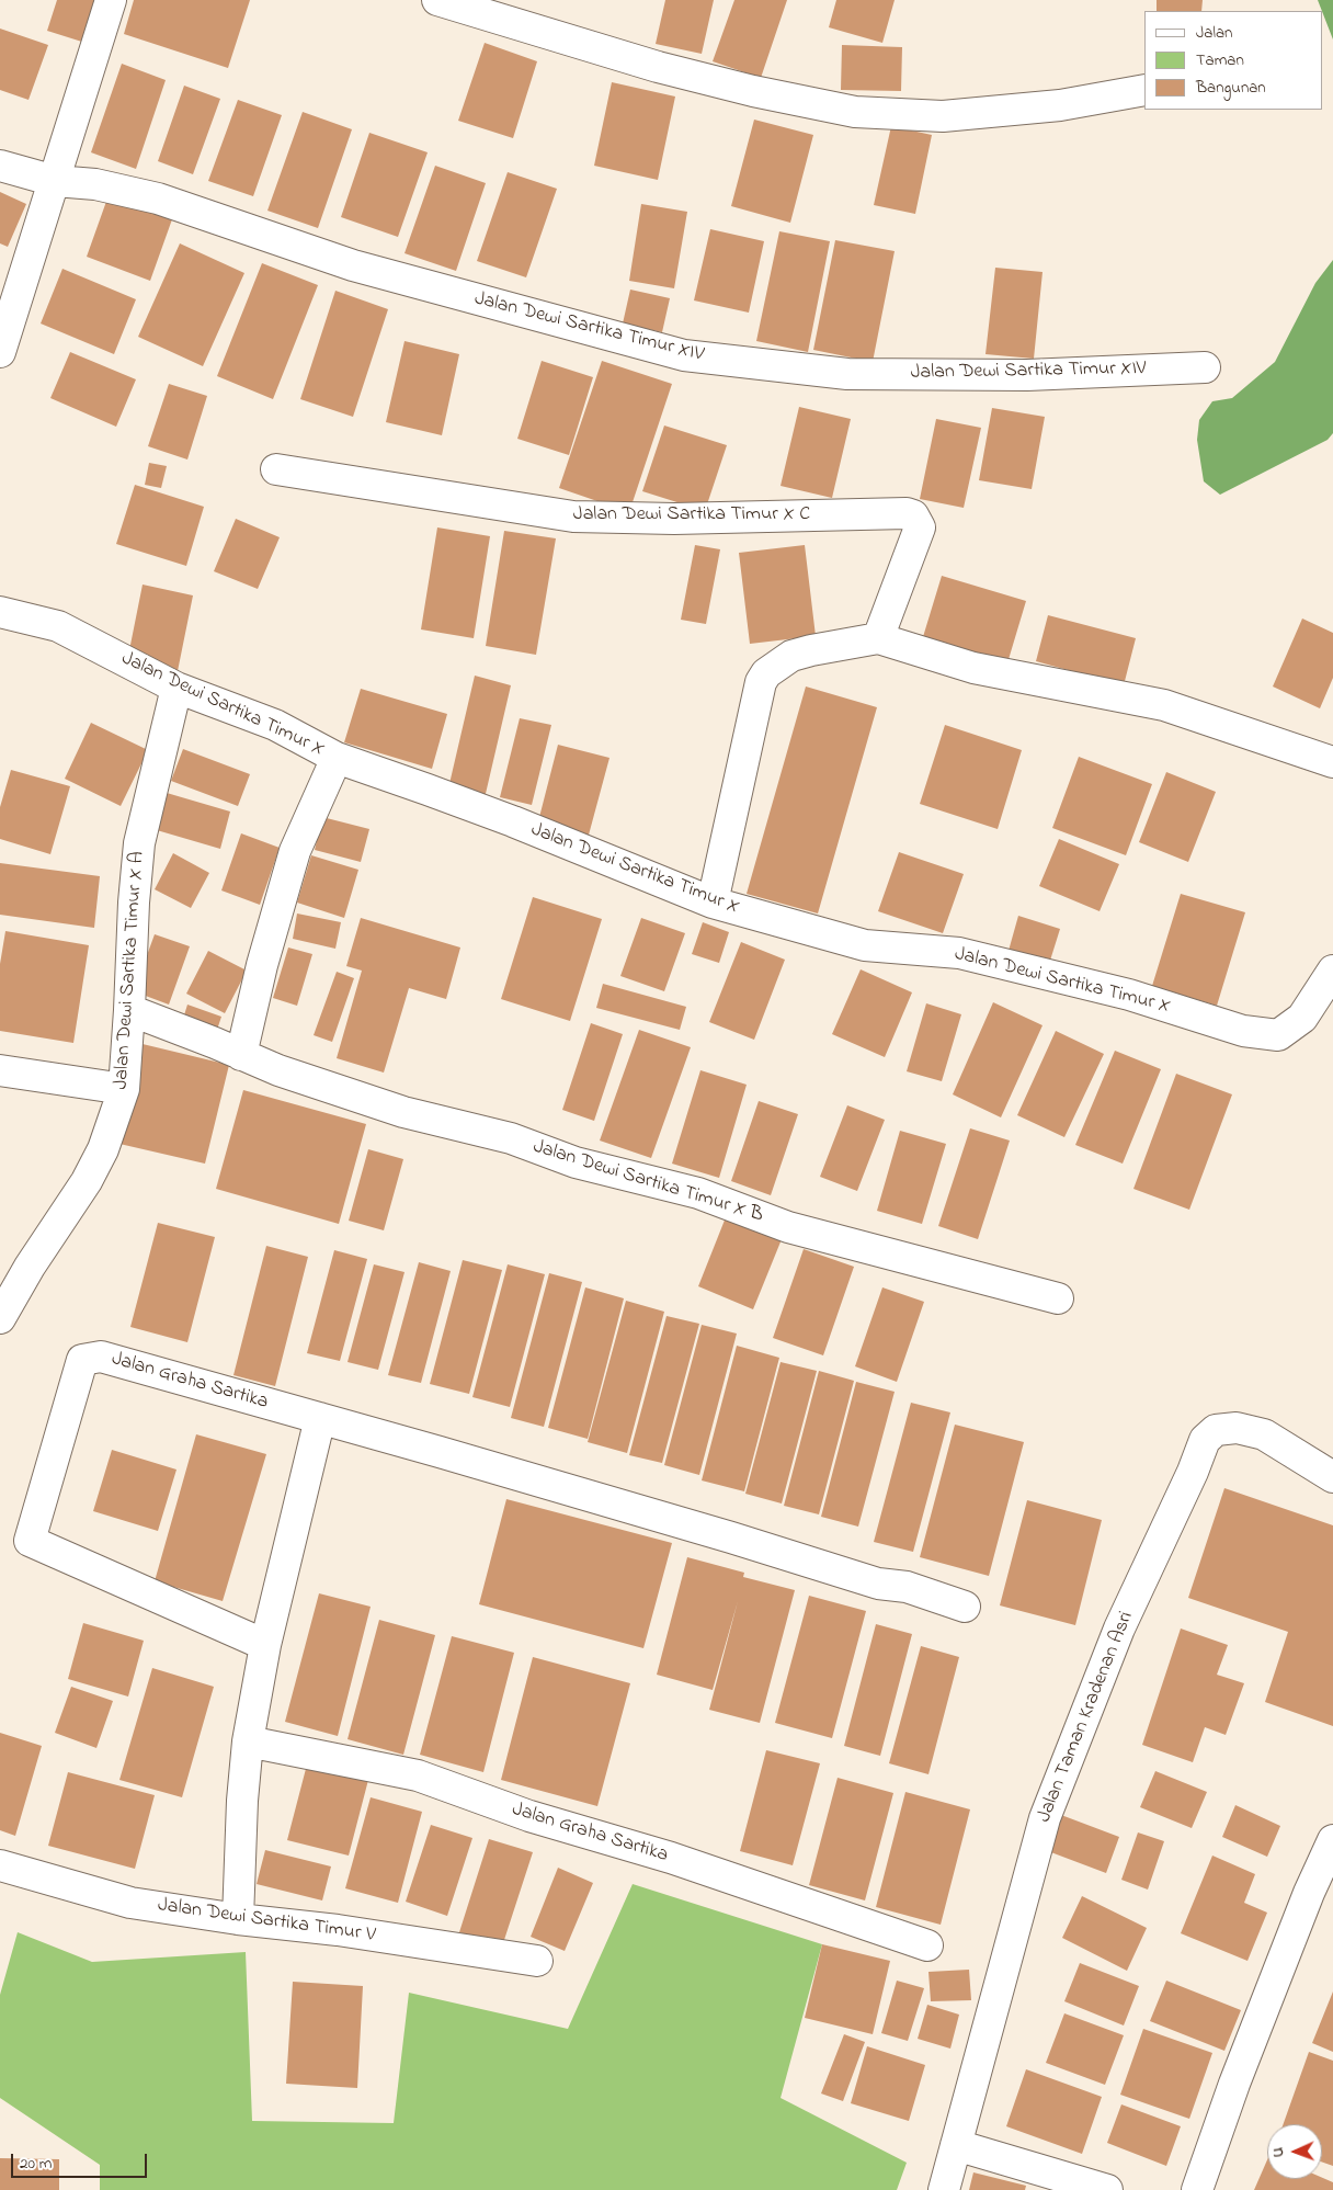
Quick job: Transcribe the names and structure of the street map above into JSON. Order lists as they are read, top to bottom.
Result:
{
  "streets": {
    "street": [
      "Jalan Dewi Sartika Timur XIV",
      "Jalan Dewi Sartika Timur X C",
      "Jalan Dewi Sartika Timur X",
      "Jalan Dewi Sartika Timur X A",
      "Jalan Dewi Sartika Timur X B",
      "Jalan Graha Sartika",
      "Jalan Taman Kradenan Asri",
      "Jalan Dewi Sartika Timur V"
    ]
  },
  "crossings": [
    ["Jalan Dewi Sartika Timur X", "Jalan Dewi Sartika Timur X A"],
    ["Jalan Dewi Sartika Timur X A", "Jalan Dewi Sartika Timur X B"]
  ],
  "legend": ["Jalan", "Taman", "Bangunan"],
  "scale_bar": "20 m",
  "north": "left"
}
